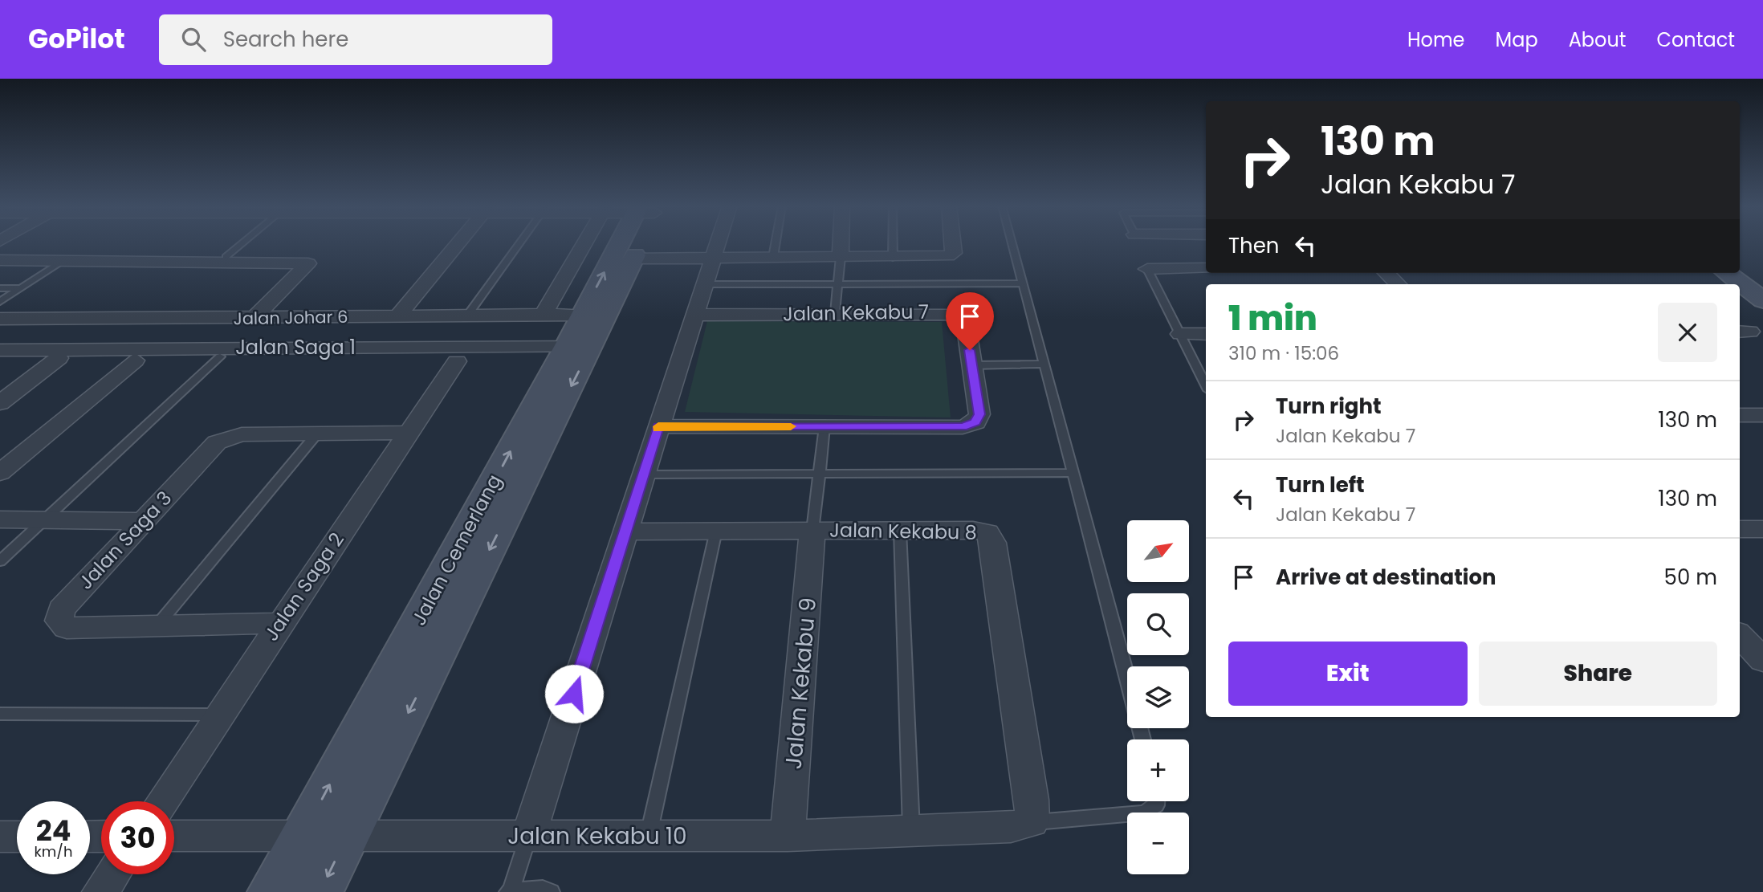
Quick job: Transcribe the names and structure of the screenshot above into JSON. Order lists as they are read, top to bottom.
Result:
{
  "streets": {
    "main road": ["Jalan Cemerlang"],
    "street": [
      "Jalan Kekabu 7",
      "Jalan Johar 6",
      "Jalan Saga 1",
      "Jalan Kekabu 8",
      "Jalan Saga 3",
      "Jalan Saga 2",
      "Jalan Kekabu 9",
      "Jalan Kekabu 10"
    ]
  },
  "crossings": [
    ["Jalan Johar 6", "Jalan Cemerlang"],
    ["Jalan Saga 1", "Jalan Cemerlang"],
    ["Jalan Kekabu 8", "Jalan Kekabu 9"],
    ["Jalan Kekabu 8", "Jalan Kekabu 10"],
    ["Jalan Saga 3", "Jalan Saga 2"],
    ["Jalan Cemerlang", "Jalan Kekabu 10"],
    ["Jalan Kekabu 9", "Jalan Kekabu 10"]
  ],
  "north": "top right",
  "page": {
    "header": "GoPilot",
    "search": "Search here",
    "nav": [
      "Home",
      "Map",
      "About",
      "Contact"
    ],
    "turn": ["130 m", "Jalan Kekabu 7"],
    "then": "Then",
    "heading": ["1 min", "310 m · 15:06"],
    "list": [
      {
        "name": "Turn right",
        "note": "Jalan Kekabu 7",
        "value": "130 m"
      },
      {
        "name": "Turn left",
        "note": "Jalan Kekabu 7",
        "value": "130 m"
      },
      {
        "name": "Arrive at destination",
        "value": "50 m"
      }
    ],
    "map_buttons": ["+", "−"],
    "buttons": ["Exit", "Share"],
    "speed": "24 km/h",
    "limit": "30"
  }
}
